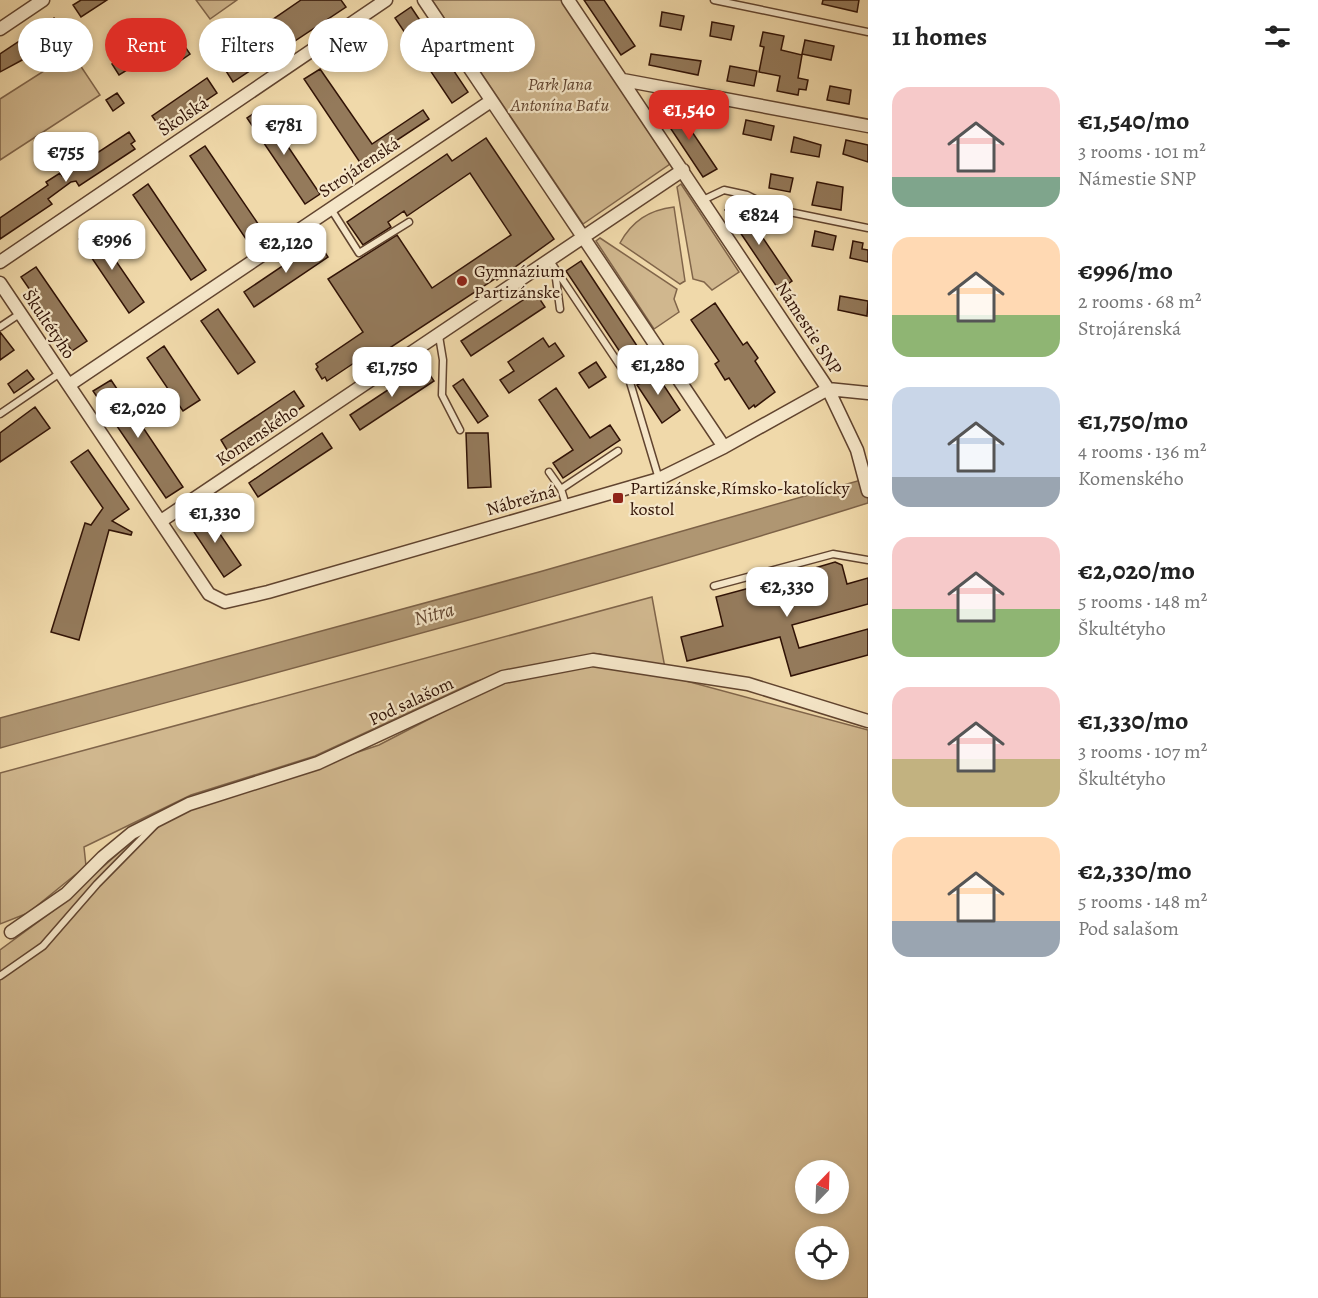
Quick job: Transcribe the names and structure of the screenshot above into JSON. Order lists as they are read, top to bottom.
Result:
{
  "streets": {
    "street": [
      "Školská",
      "Strojárenská",
      "Škultétyho",
      "Námestie SNP",
      "Komenského",
      "Nábrežná",
      "Pod salašom"
    ]
  },
  "crossings": [
    ["Strojárenská", "Škultétyho"],
    ["Škultétyho", "Komenského"],
    ["Škultétyho", "Nábrežná"],
    ["Námestie SNP", "Nábrežná"]
  ],
  "water": ["Nitra"],
  "parks": ["Park Jana Antonína Baťu"],
  "places": {
    "other": ["Gymnázium Partizánske"],
    "transit": ["Partizánske,Rímsko-katolícky kostol"]
  },
  "north": "top right",
  "page": {
    "heading": "11 homes",
    "chip": [
      "Buy",
      "Rent",
      "Filters",
      "New",
      "Apartment"
    ],
    "list": [
      {
        "name": "€1,540/mo",
        "note": "3 rooms · 101 m² · Námestie SNP"
      },
      {
        "name": "€996/mo",
        "note": "2 rooms · 68 m² · Strojárenská"
      },
      {
        "name": "€1,750/mo",
        "note": "4 rooms · 136 m² · Komenského"
      },
      {
        "name": "€2,020/mo",
        "note": "5 rooms · 148 m² · Škultétyho"
      },
      {
        "name": "€1,330/mo",
        "note": "3 rooms · 107 m² · Škultétyho"
      },
      {
        "name": "€2,330/mo",
        "note": "5 rooms · 148 m² · Pod salašom"
      }
    ],
    "price": [
      "€1,540",
      "€781",
      "€755",
      "€824",
      "€996",
      "€2,120",
      "€1,280",
      "€1,750",
      "€2,020",
      "€1,330",
      "€2,330"
    ]
  }
}
